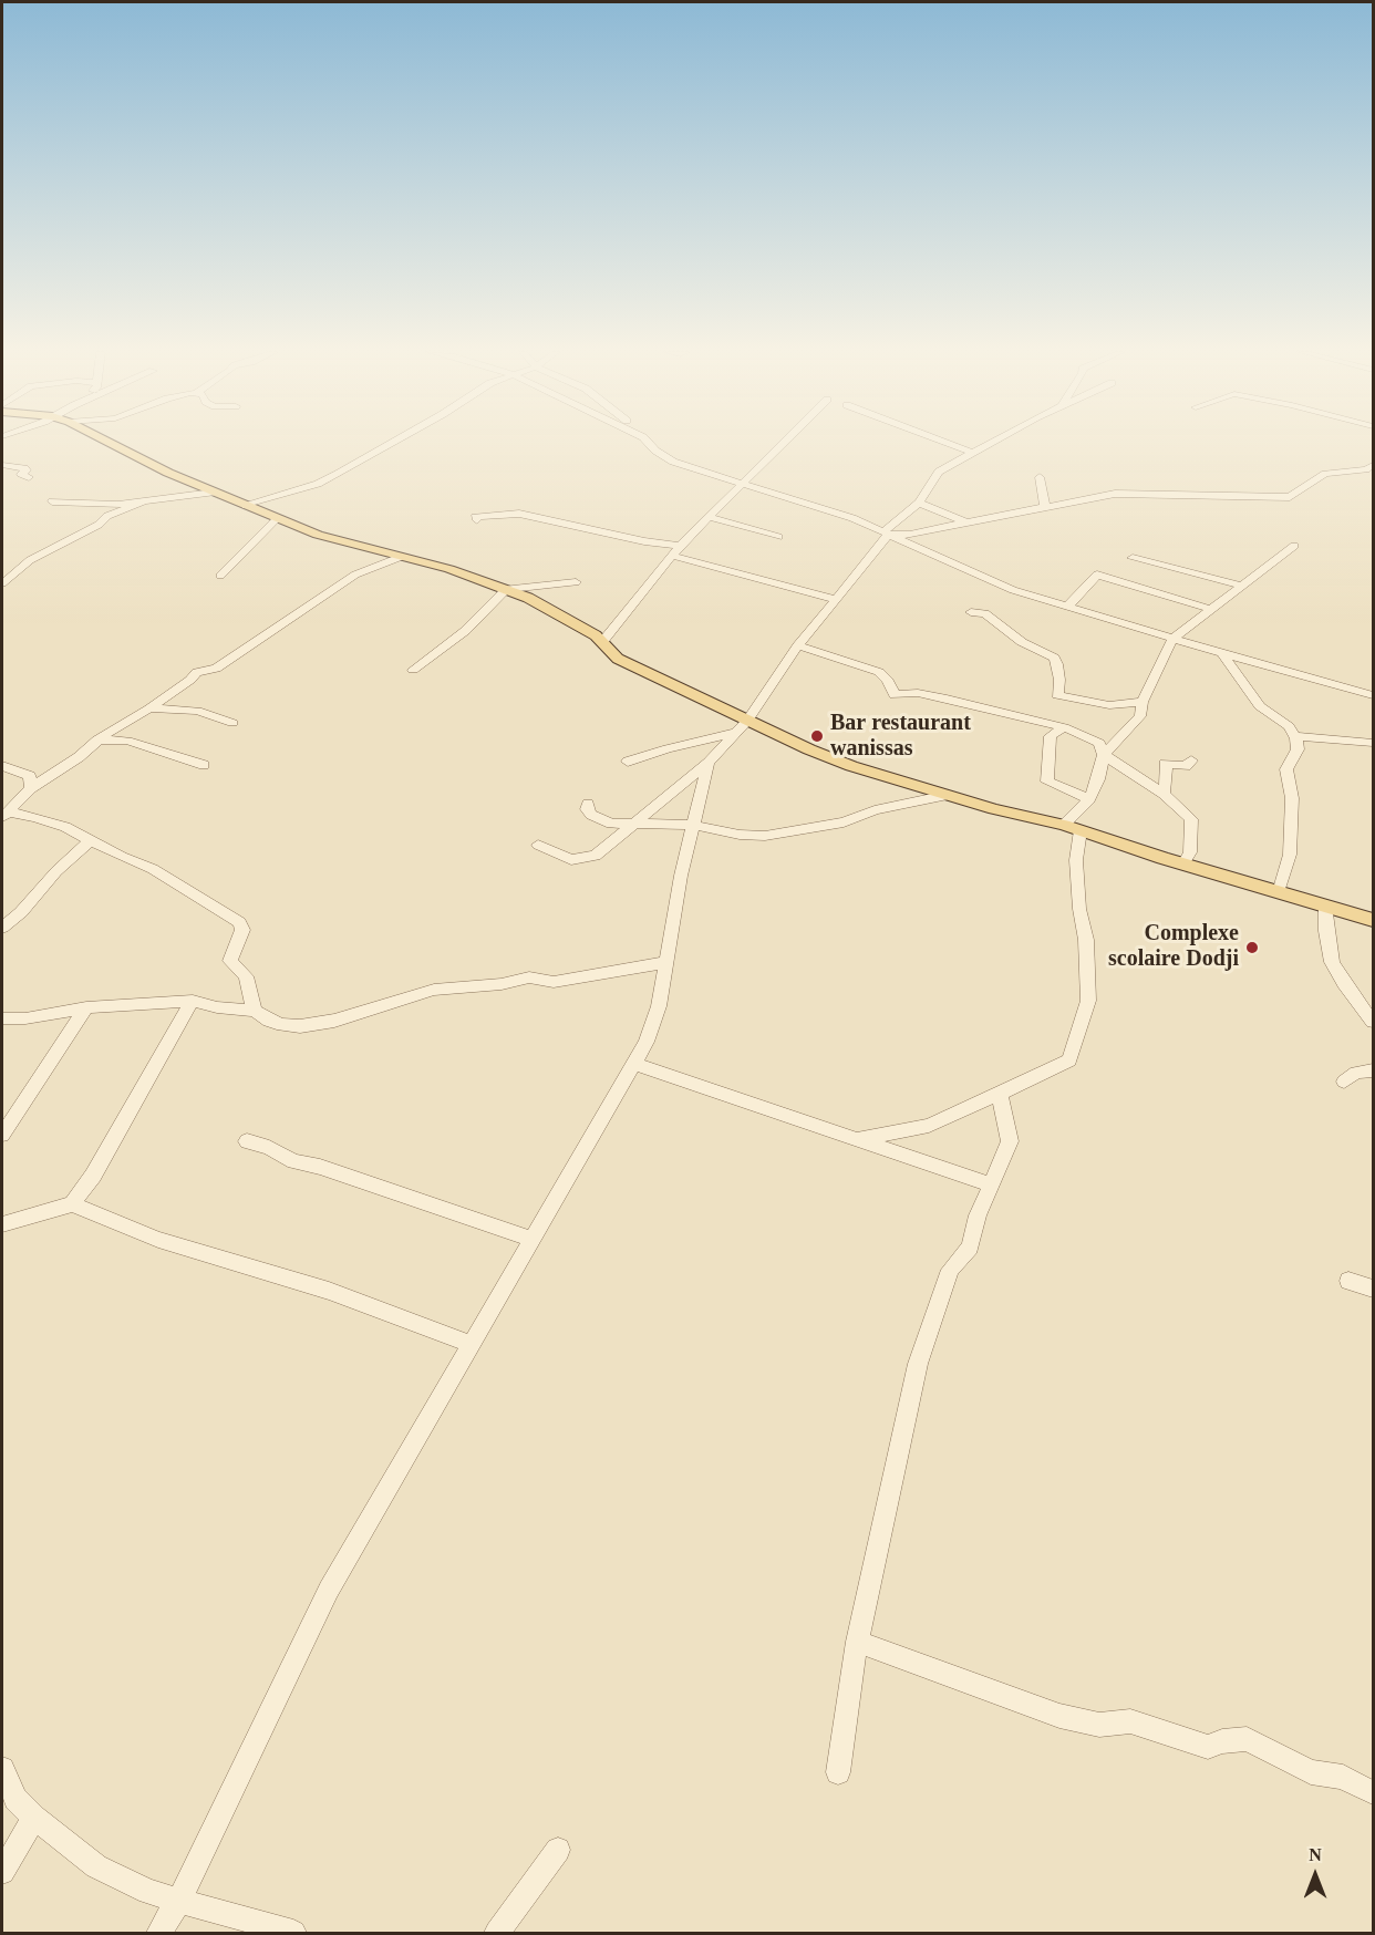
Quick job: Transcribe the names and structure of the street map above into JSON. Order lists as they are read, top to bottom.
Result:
{
  "places": ["Bar restaurant wanissas", "Complexe scolaire Dodji"],
  "north": "top"
}
